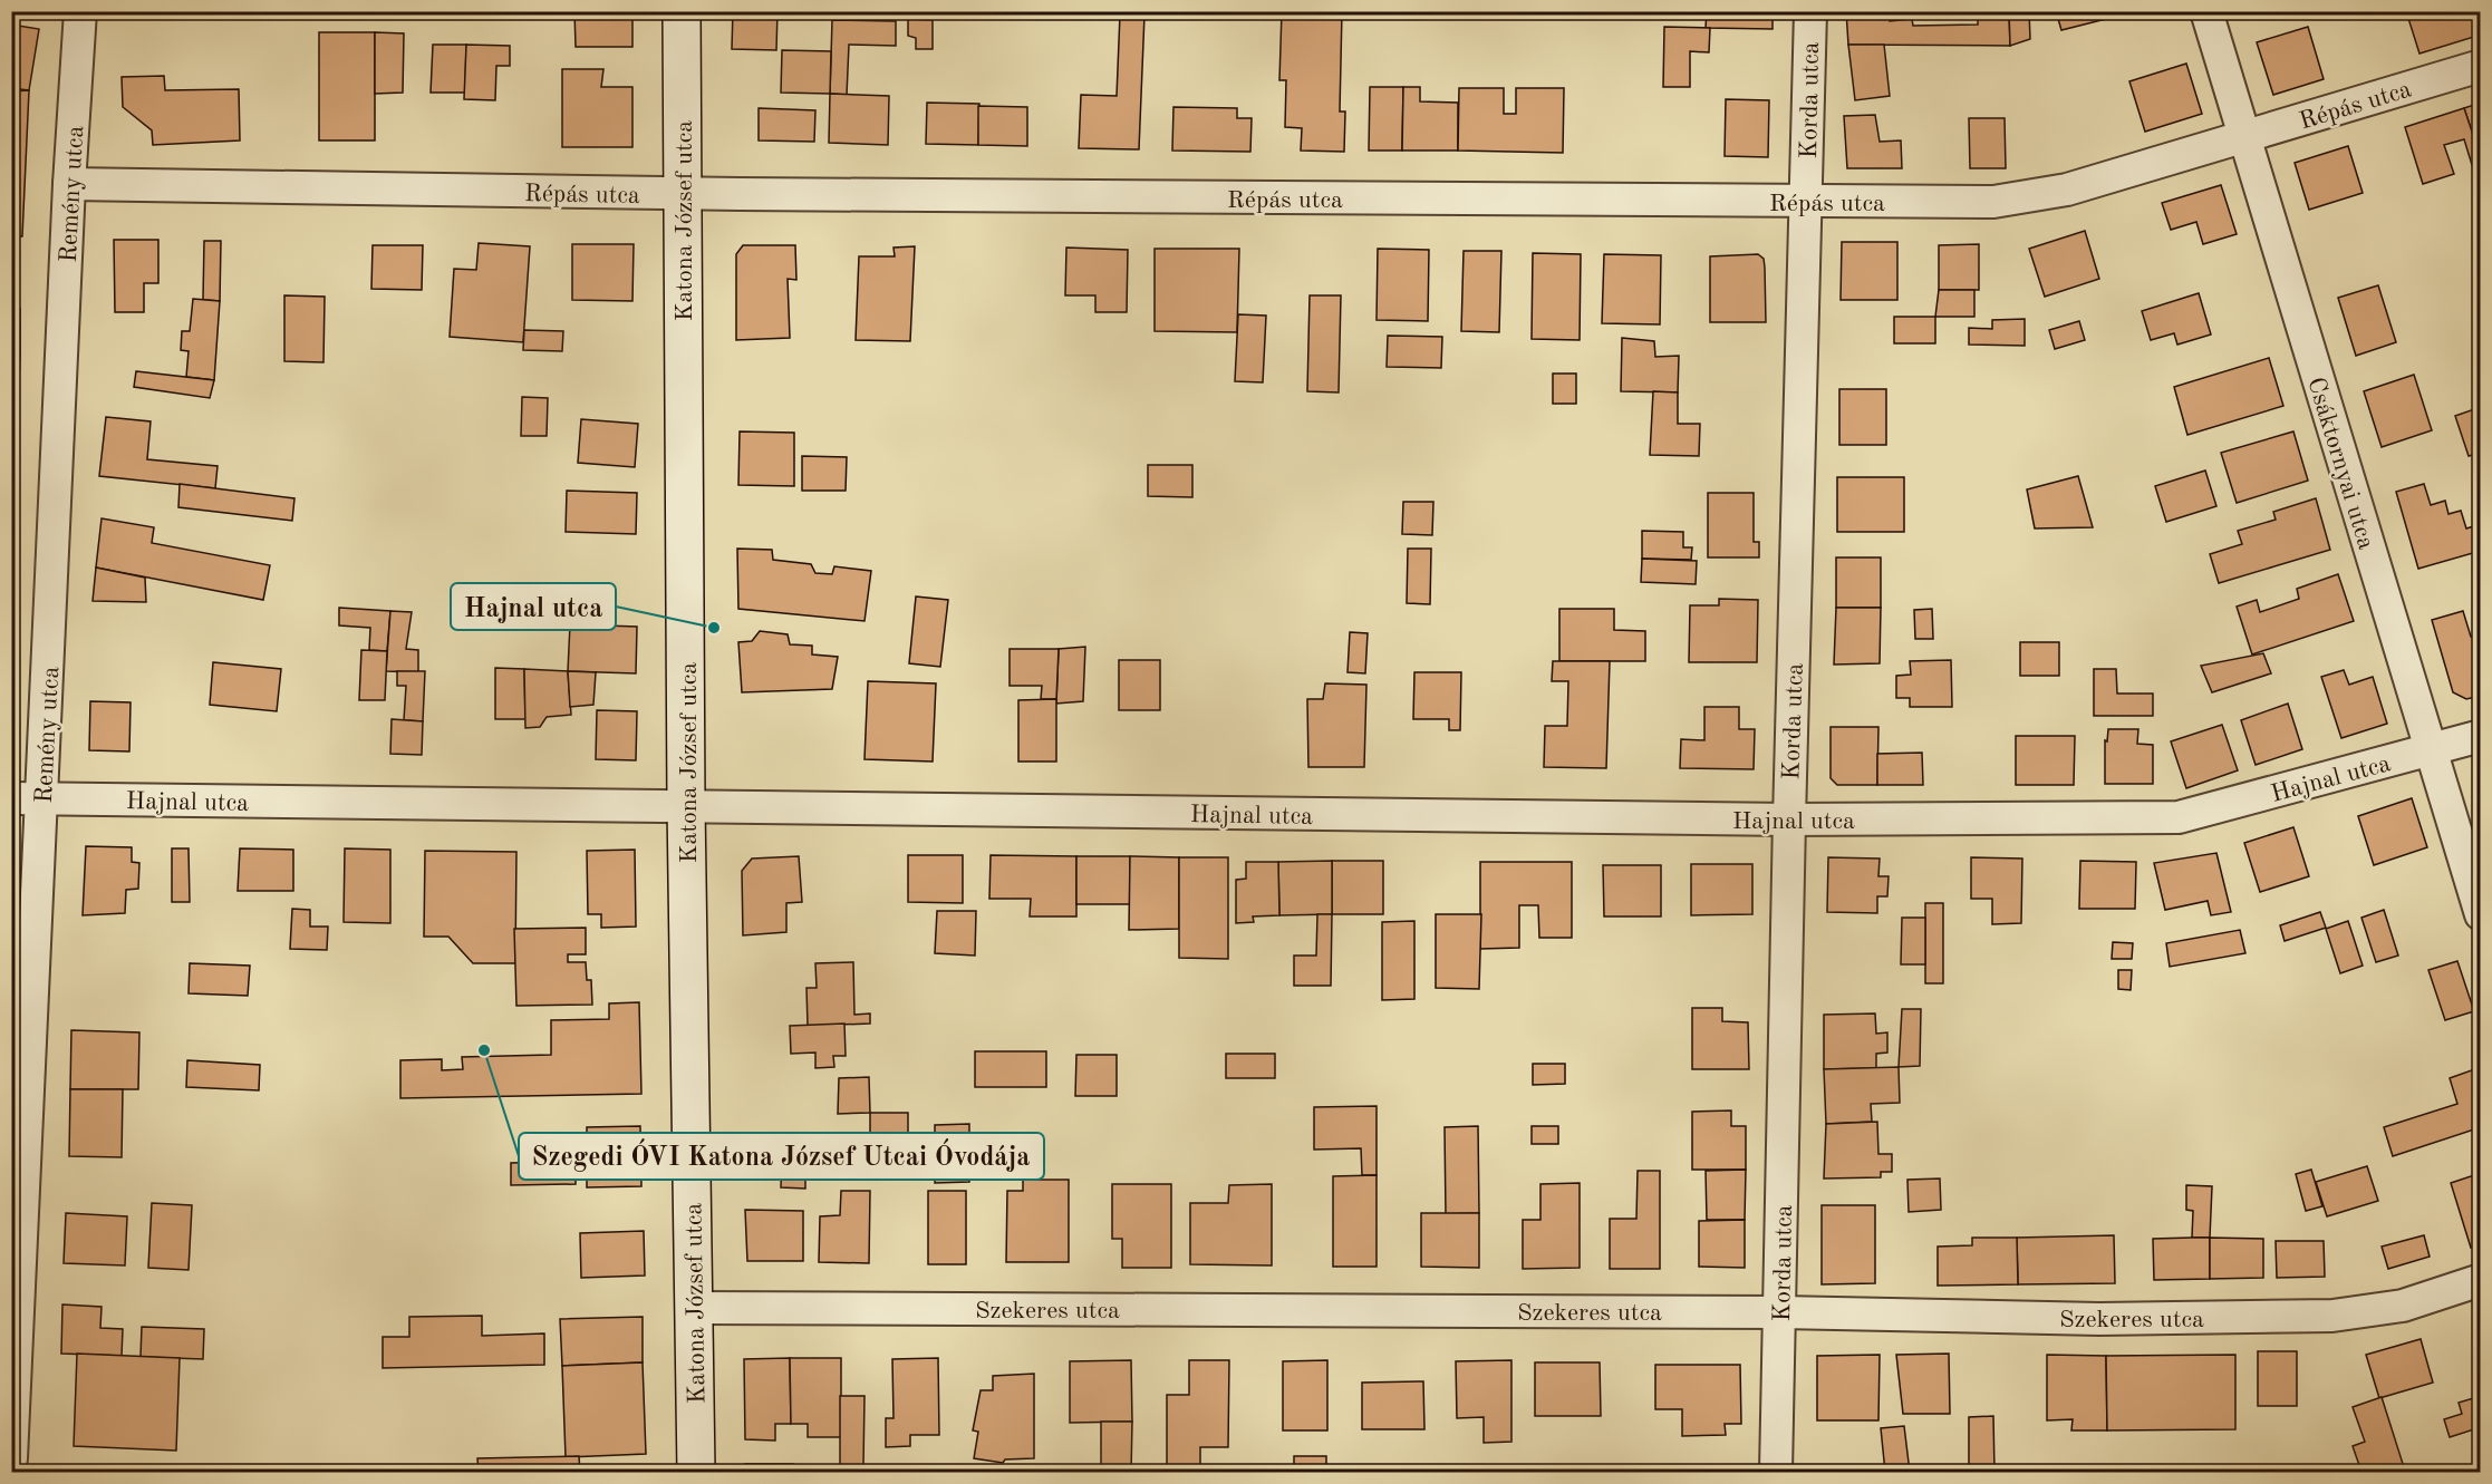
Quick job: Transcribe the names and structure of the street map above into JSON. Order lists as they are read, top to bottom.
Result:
{
  "streets": {
    "street": [
      "Korda utca",
      "Répás utca",
      "Remény utca",
      "Katona József utca",
      "Csáktornyai utca",
      "Hajnal utca",
      "Szekeres utca"
    ]
  },
  "crossings": [
    ["Korda utca", "Répás utca"],
    ["Korda utca", "Hajnal utca"],
    ["Korda utca", "Szekeres utca"],
    ["Répás utca", "Remény utca"],
    ["Répás utca", "Katona József utca"],
    ["Répás utca", "Csáktornyai utca"],
    ["Remény utca", "Hajnal utca"],
    ["Katona József utca", "Hajnal utca"],
    ["Katona József utca", "Szekeres utca"],
    ["Csáktornyai utca", "Hajnal utca"]
  ],
  "places": ["Hajnal utca", "Szegedi ÓVI Katona József Utcai Óvodája"]
}
